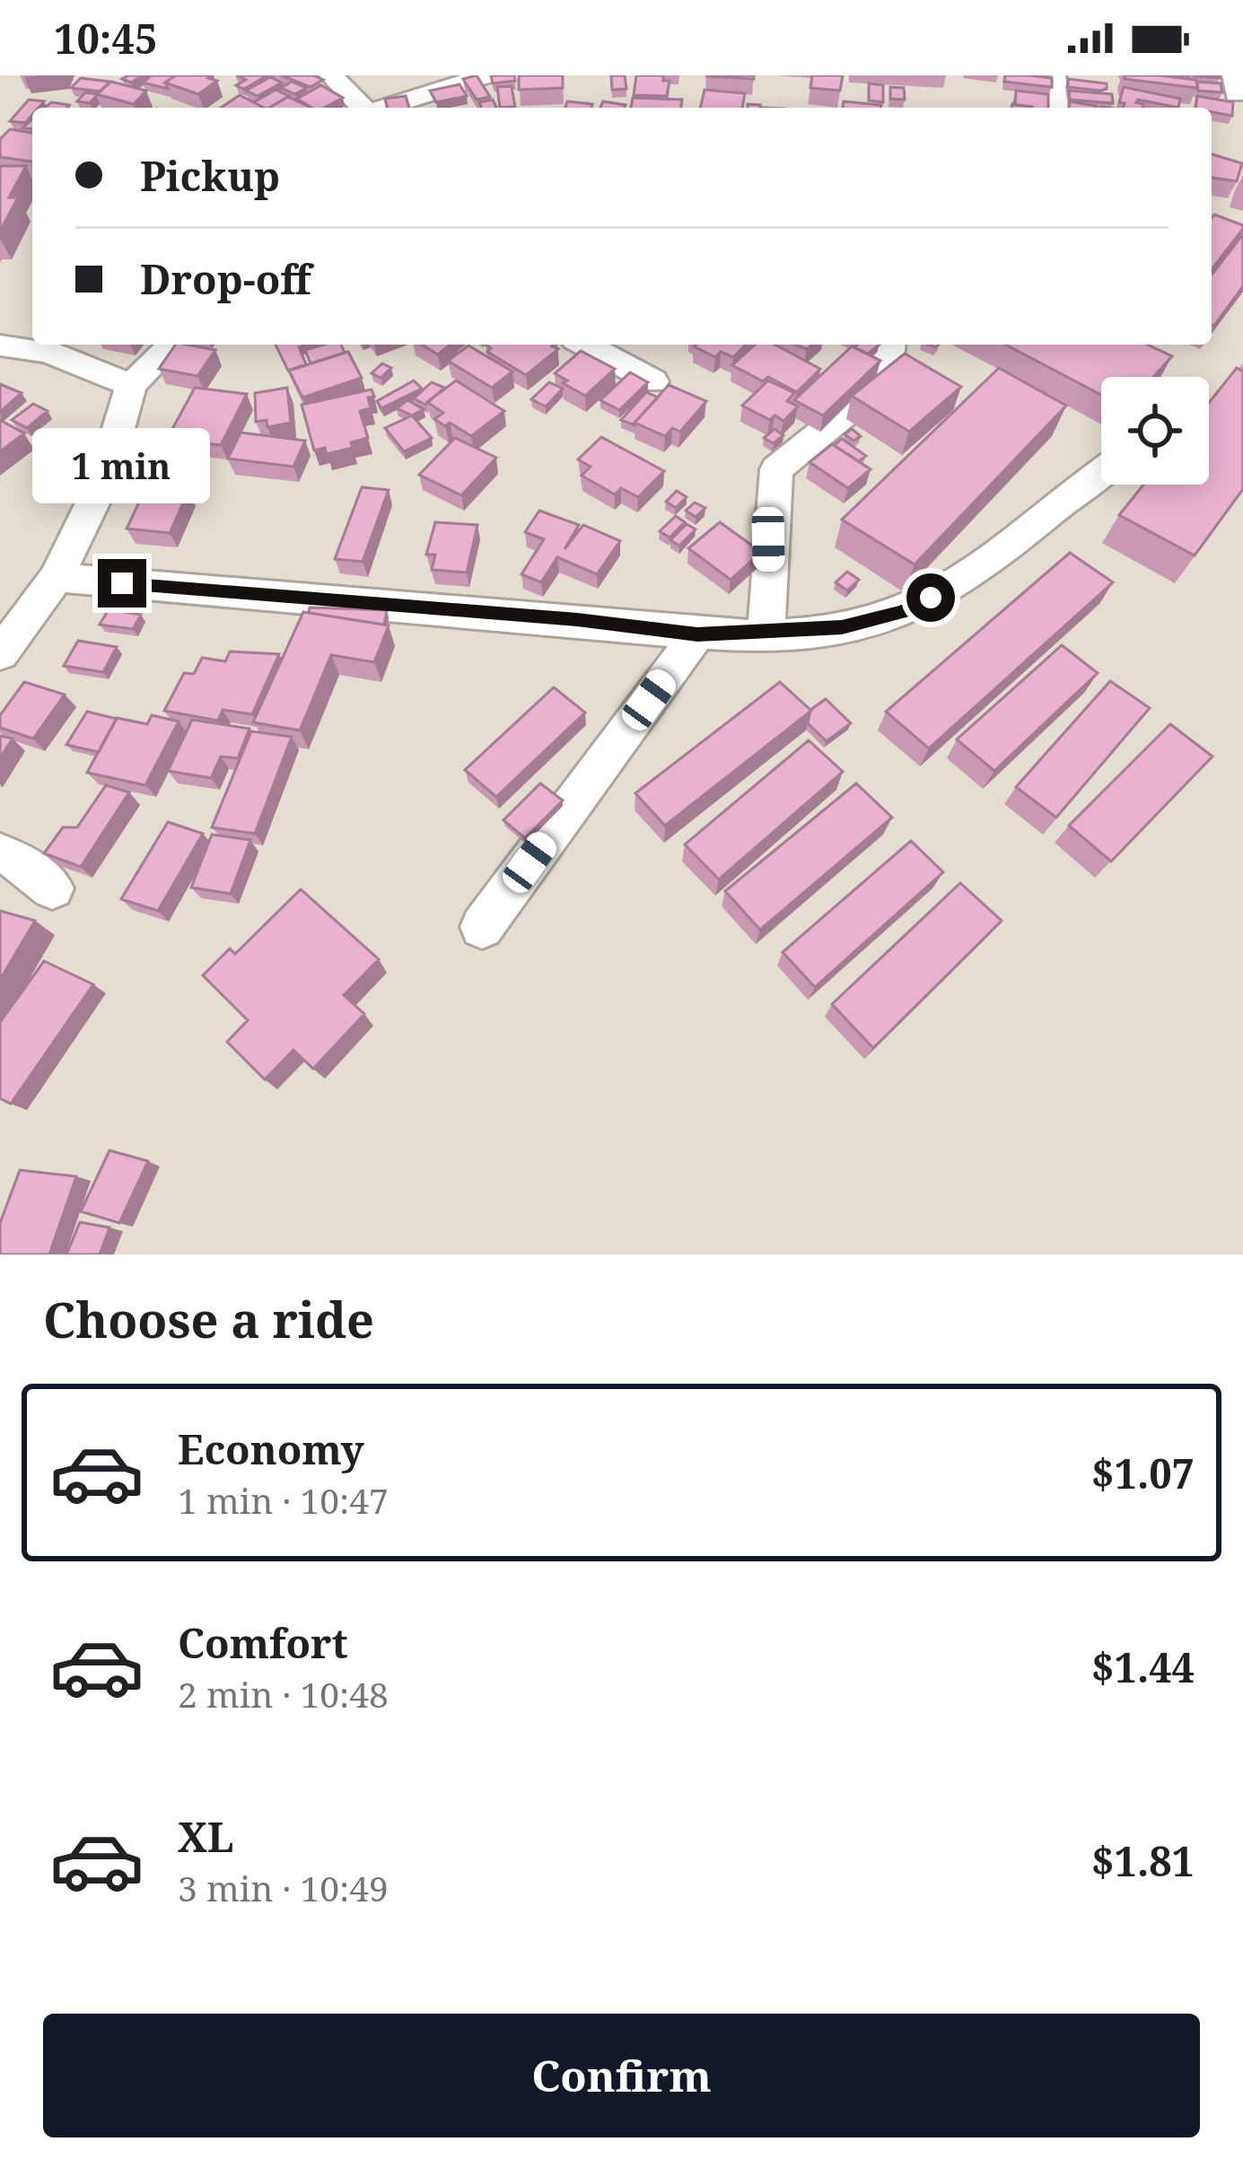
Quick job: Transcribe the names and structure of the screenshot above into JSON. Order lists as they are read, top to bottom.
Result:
{
  "page": {
    "status": "10:45",
    "banner": ["Pickup", "Drop-off"],
    "bubble": "1 min",
    "heading": "Choose a ride",
    "list": [
      {
        "name": "Economy",
        "note": "1 min · 10:47",
        "value": "$1.07"
      },
      {
        "name": "Comfort",
        "note": "2 min · 10:48",
        "value": "$1.44"
      },
      {
        "name": "XL",
        "note": "3 min · 10:49",
        "value": "$1.81"
      }
    ],
    "buttons": "Confirm"
  }
}
